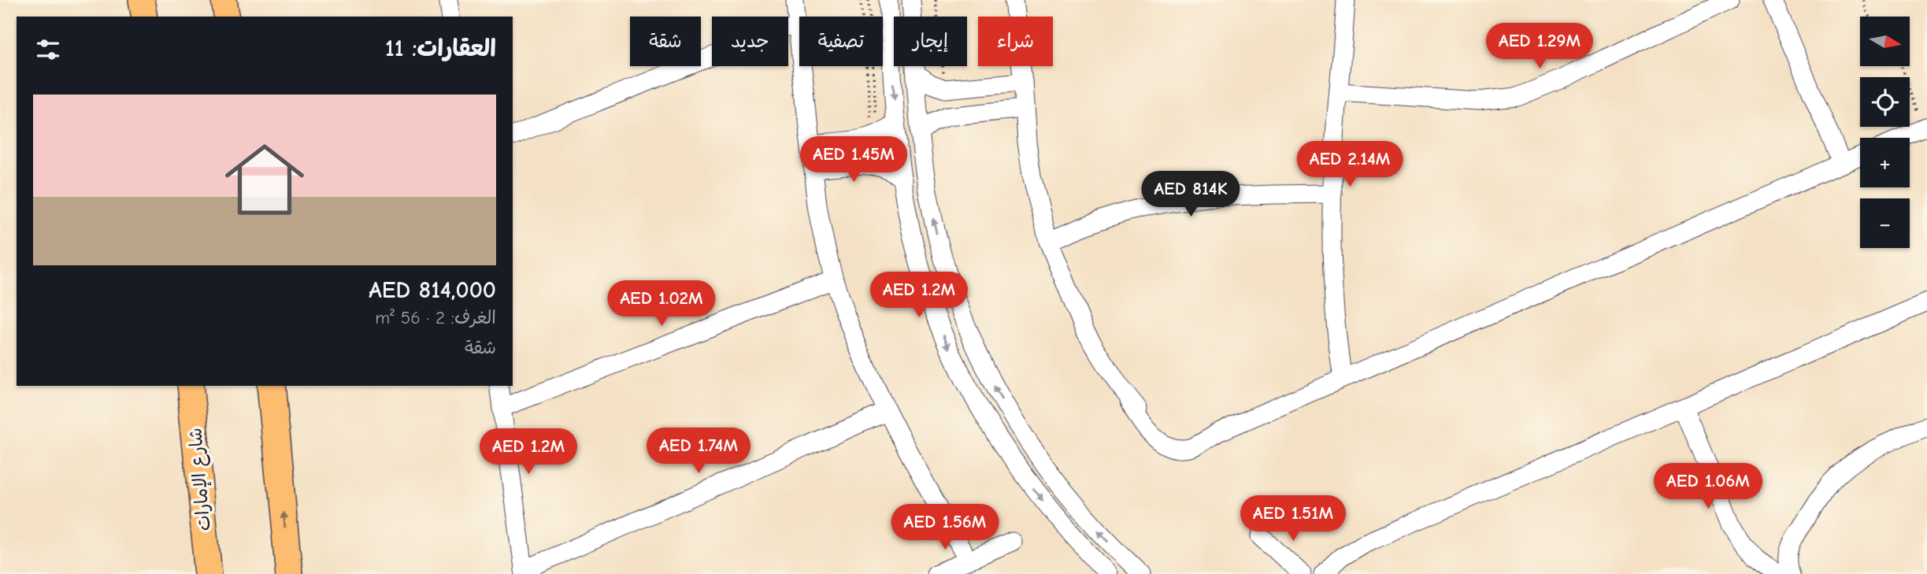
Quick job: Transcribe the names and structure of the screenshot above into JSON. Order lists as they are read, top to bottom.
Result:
{
  "streets": {
    "highway": ["شارع الإمارات"]
  },
  "north": "right",
  "page": {
    "map_buttons": ["+", "−"],
    "chip": [
      "شراء",
      "إيجار",
      "تصفية",
      "جديد",
      "شقة"
    ],
    "heading": "العقارات: 11",
    "price": [
      "AED 1.29M",
      "AED 1.45M",
      "AED 2.14M",
      "AED 814K",
      "AED 1.2M",
      "AED 1.02M",
      "AED 1.74M",
      "AED 1.2M",
      "AED 1.06M",
      "AED 1.51M",
      "AED 1.56M"
    ],
    "list": [
      {
        "name": "AED 814,000",
        "note": "الغرف: 2 · 56 m² · شقة"
      }
    ]
  }
}
